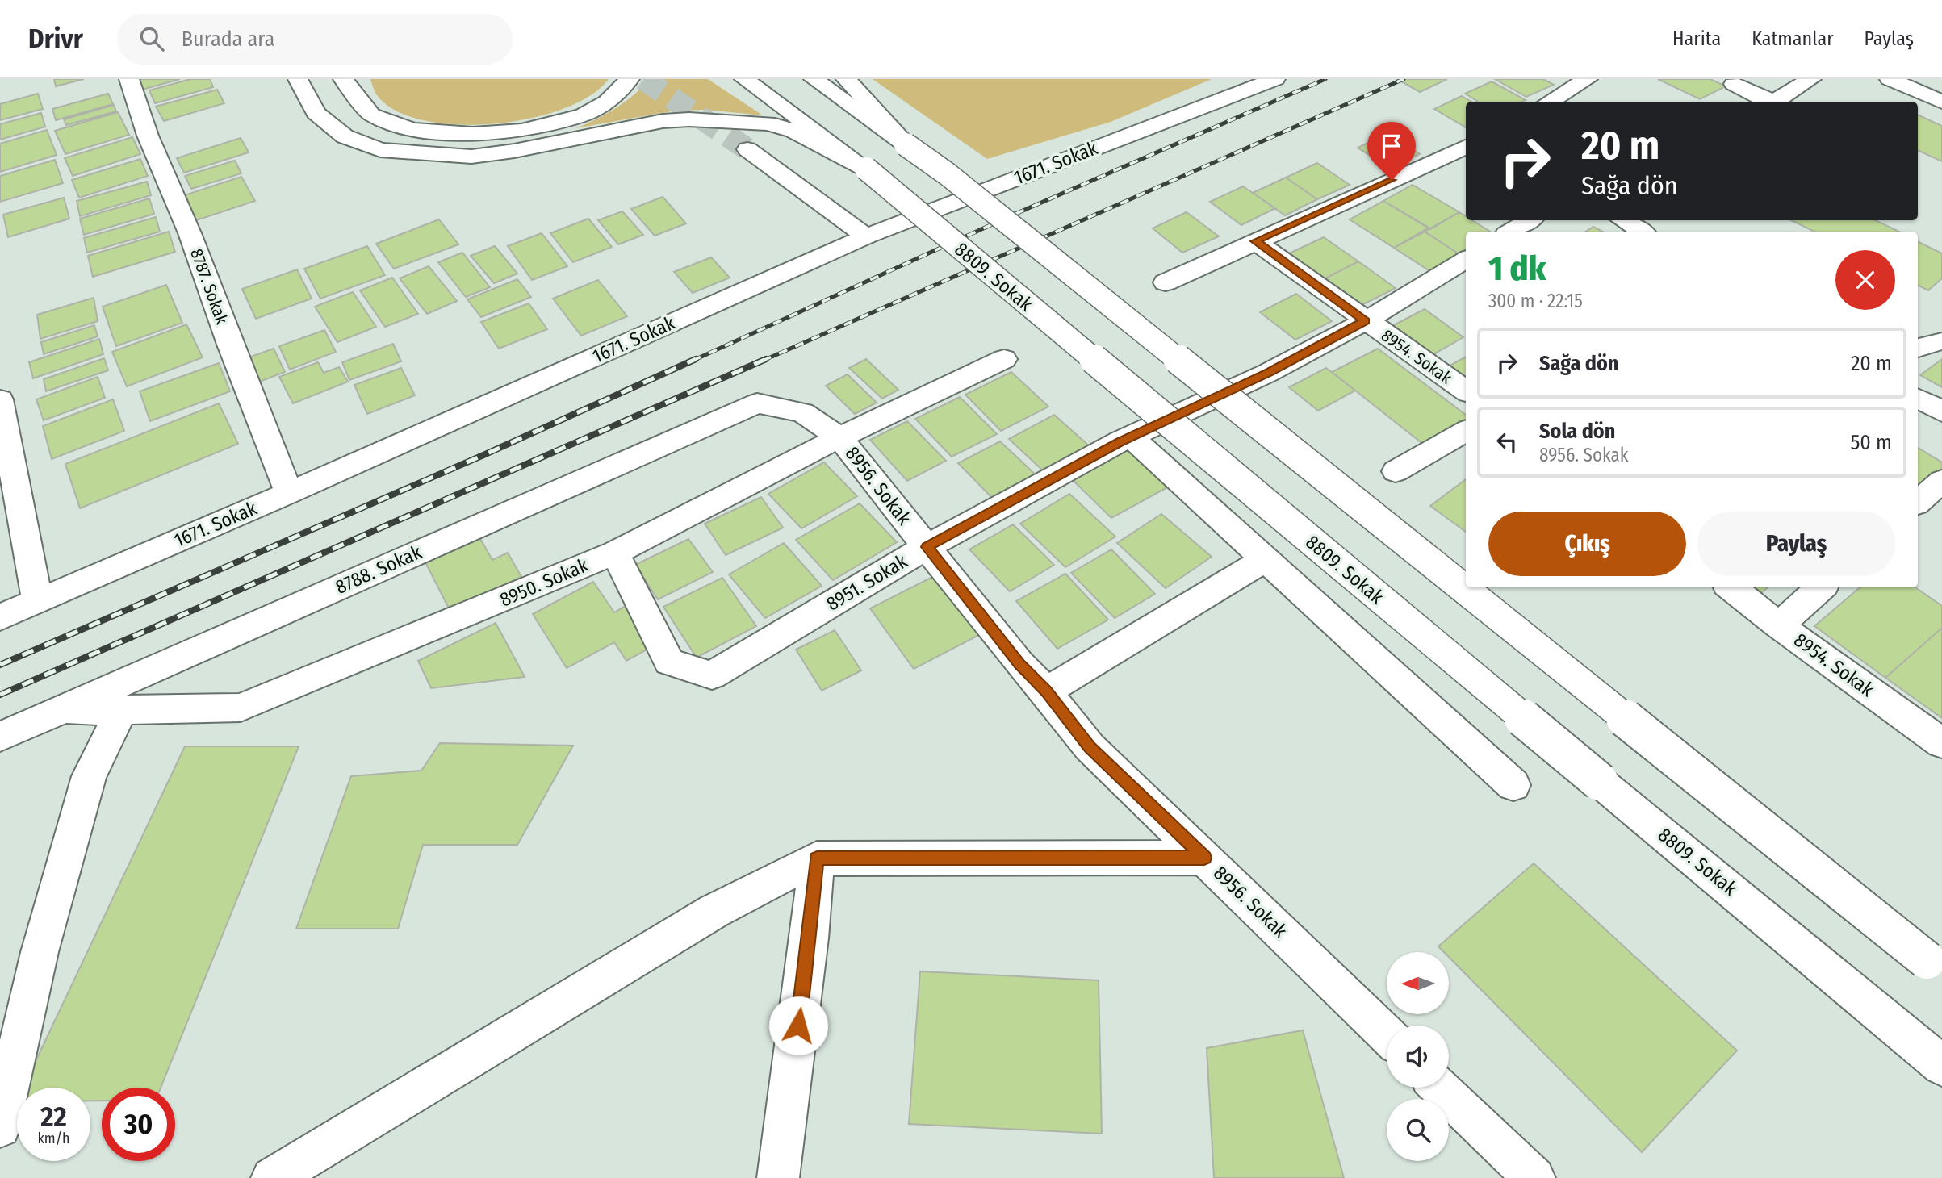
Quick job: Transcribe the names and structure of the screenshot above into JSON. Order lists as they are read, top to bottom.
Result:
{
  "streets": {
    "main road": [
      "1671. Sokak",
      "8809. Sokak",
      "8787. Sokak",
      "8954. Sokak",
      "8956. Sokak",
      "8788. Sokak",
      "8950. Sokak",
      "8951. Sokak"
    ]
  },
  "crossings": [
    ["1671. Sokak", "8787. Sokak"],
    ["8954. Sokak", "8951. Sokak"],
    ["8956. Sokak", "8788. Sokak"],
    ["8956. Sokak", "8950. Sokak"],
    ["8956. Sokak", "8951. Sokak"],
    ["8788. Sokak", "8950. Sokak"],
    ["8950. Sokak", "8951. Sokak"]
  ],
  "north": "left",
  "page": {
    "header": "Drivr",
    "search": "Burada ara",
    "nav": ["Harita", "Katmanlar", "Paylaş"],
    "turn": ["20 m", "Sağa dön"],
    "heading": ["1 dk", "300 m · 22:15"],
    "list": [
      {
        "name": "Sağa dön",
        "value": "20 m"
      },
      {
        "name": "Sola dön",
        "note": "8956. Sokak",
        "value": "50 m"
      }
    ],
    "buttons": ["Çıkış", "Paylaş"],
    "speed": "22 km/h",
    "limit": "30"
  }
}
